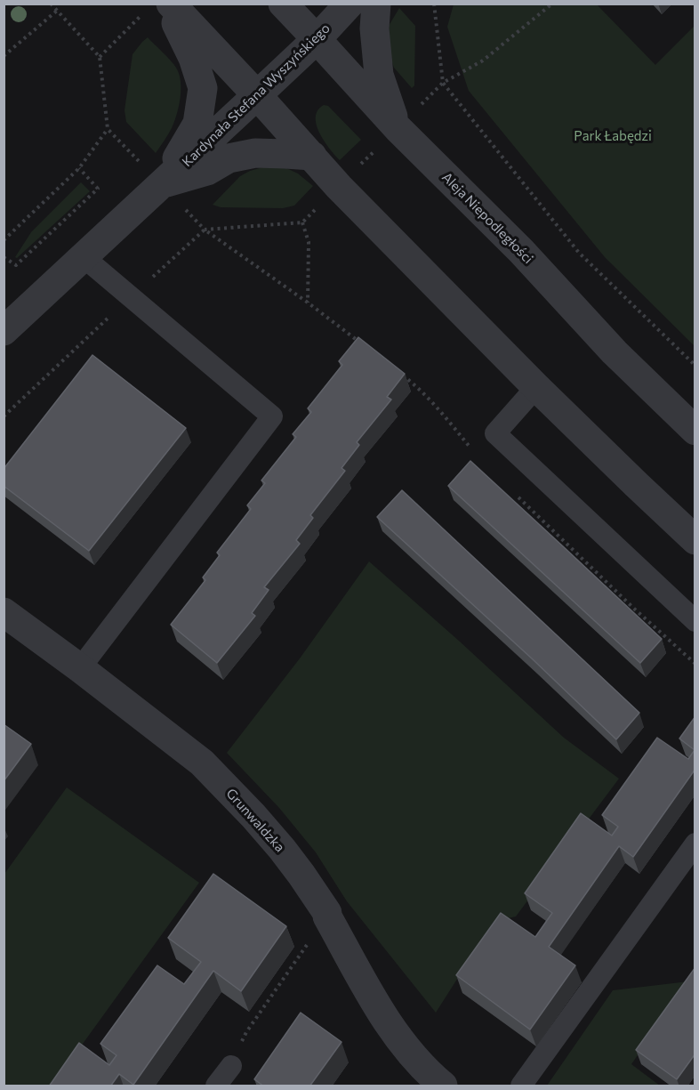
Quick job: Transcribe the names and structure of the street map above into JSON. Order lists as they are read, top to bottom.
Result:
{
  "streets": {
    "street": ["Kardynała Stefana Wyszyńskiego", "Aleja Niepodległości", "Grunwaldzka"]
  },
  "crossings": [
    ["Kardynała Stefana Wyszyńskiego", "Aleja Niepodległości"]
  ],
  "parks": ["Park Łabędzi"]
}
